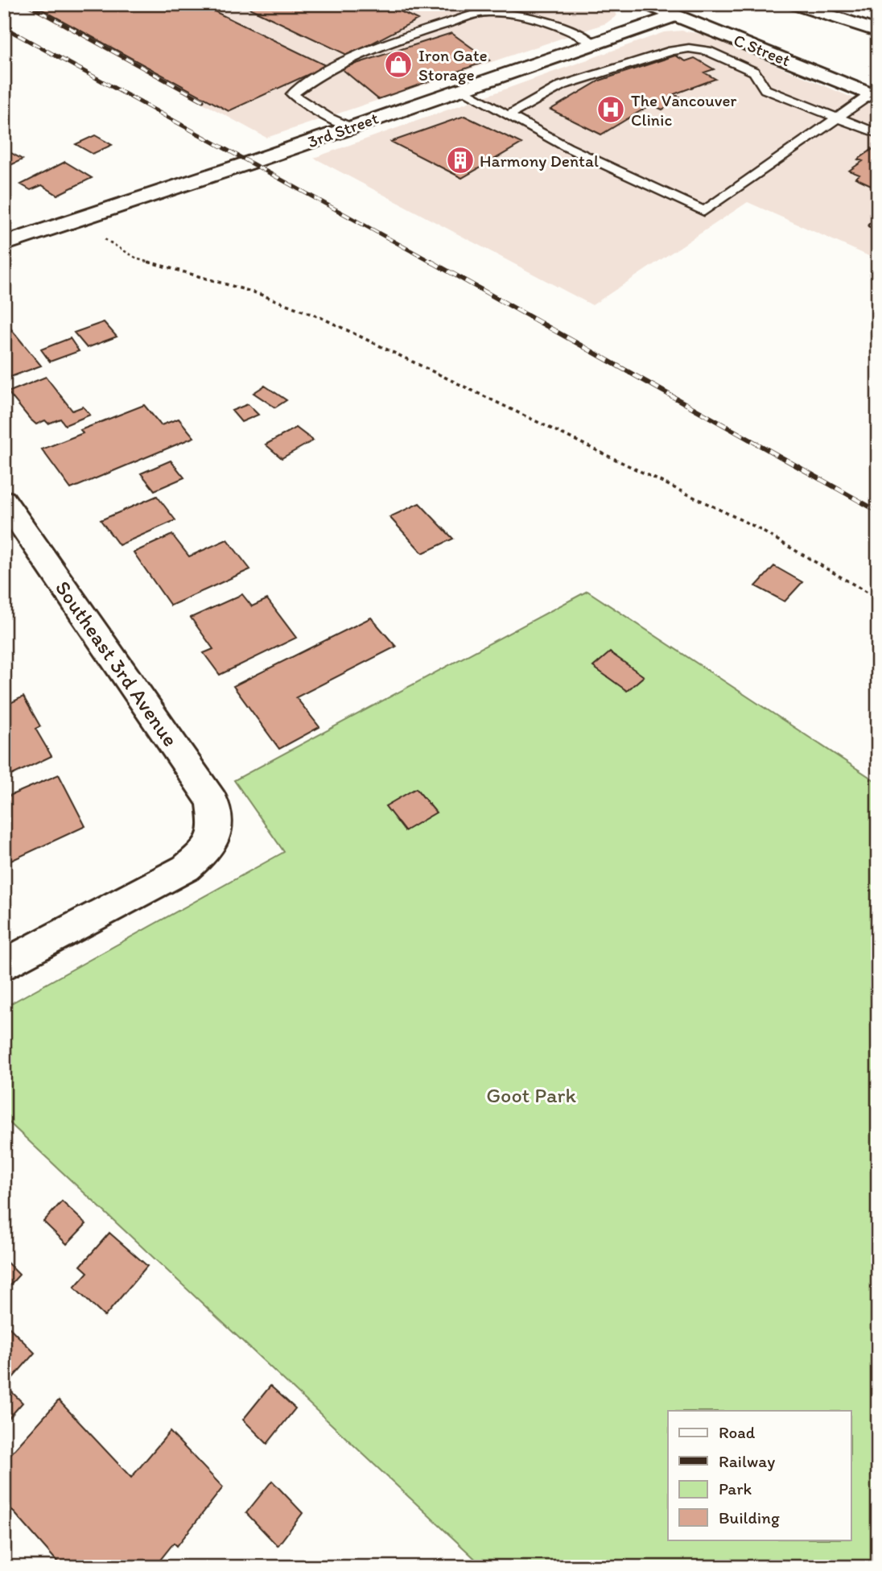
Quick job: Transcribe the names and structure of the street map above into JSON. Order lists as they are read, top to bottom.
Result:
{
  "streets": {
    "main road": ["C Street", "3rd Street", "Southeast 3rd Avenue"]
  },
  "crossings": [
    ["C Street", "3rd Street"]
  ],
  "parks": ["Goot Park"],
  "places": {
    "shop": ["Iron Gate Storage"],
    "hospital": ["The Vancouver Clinic"],
    "building": ["Harmony Dental"]
  },
  "legend": [
    "Road",
    "Railway",
    "Park",
    "Building"
  ]
}
